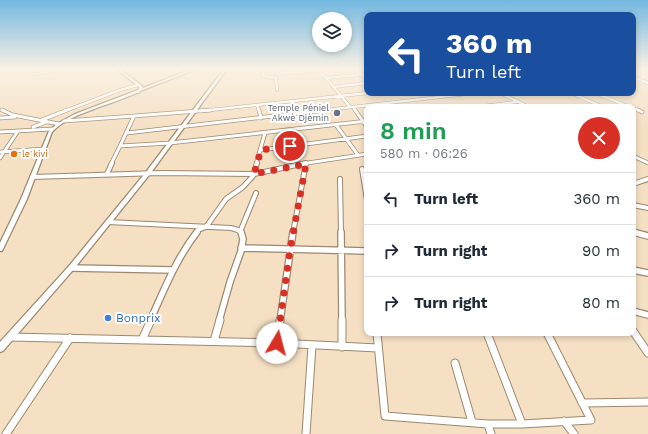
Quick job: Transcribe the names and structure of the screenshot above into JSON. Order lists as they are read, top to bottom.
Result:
{
  "places": ["Temple Péniel Akwè Djèmin", "le kivi", "Bonprix"],
  "page": {
    "turn": ["360 m", "Turn left"],
    "heading": ["8 min", "580 m · 06:26"],
    "list": [
      {
        "name": "Turn left",
        "value": "360 m"
      },
      {
        "name": "Turn right",
        "value": "90 m"
      },
      {
        "name": "Turn right",
        "value": "80 m"
      }
    ]
  }
}
